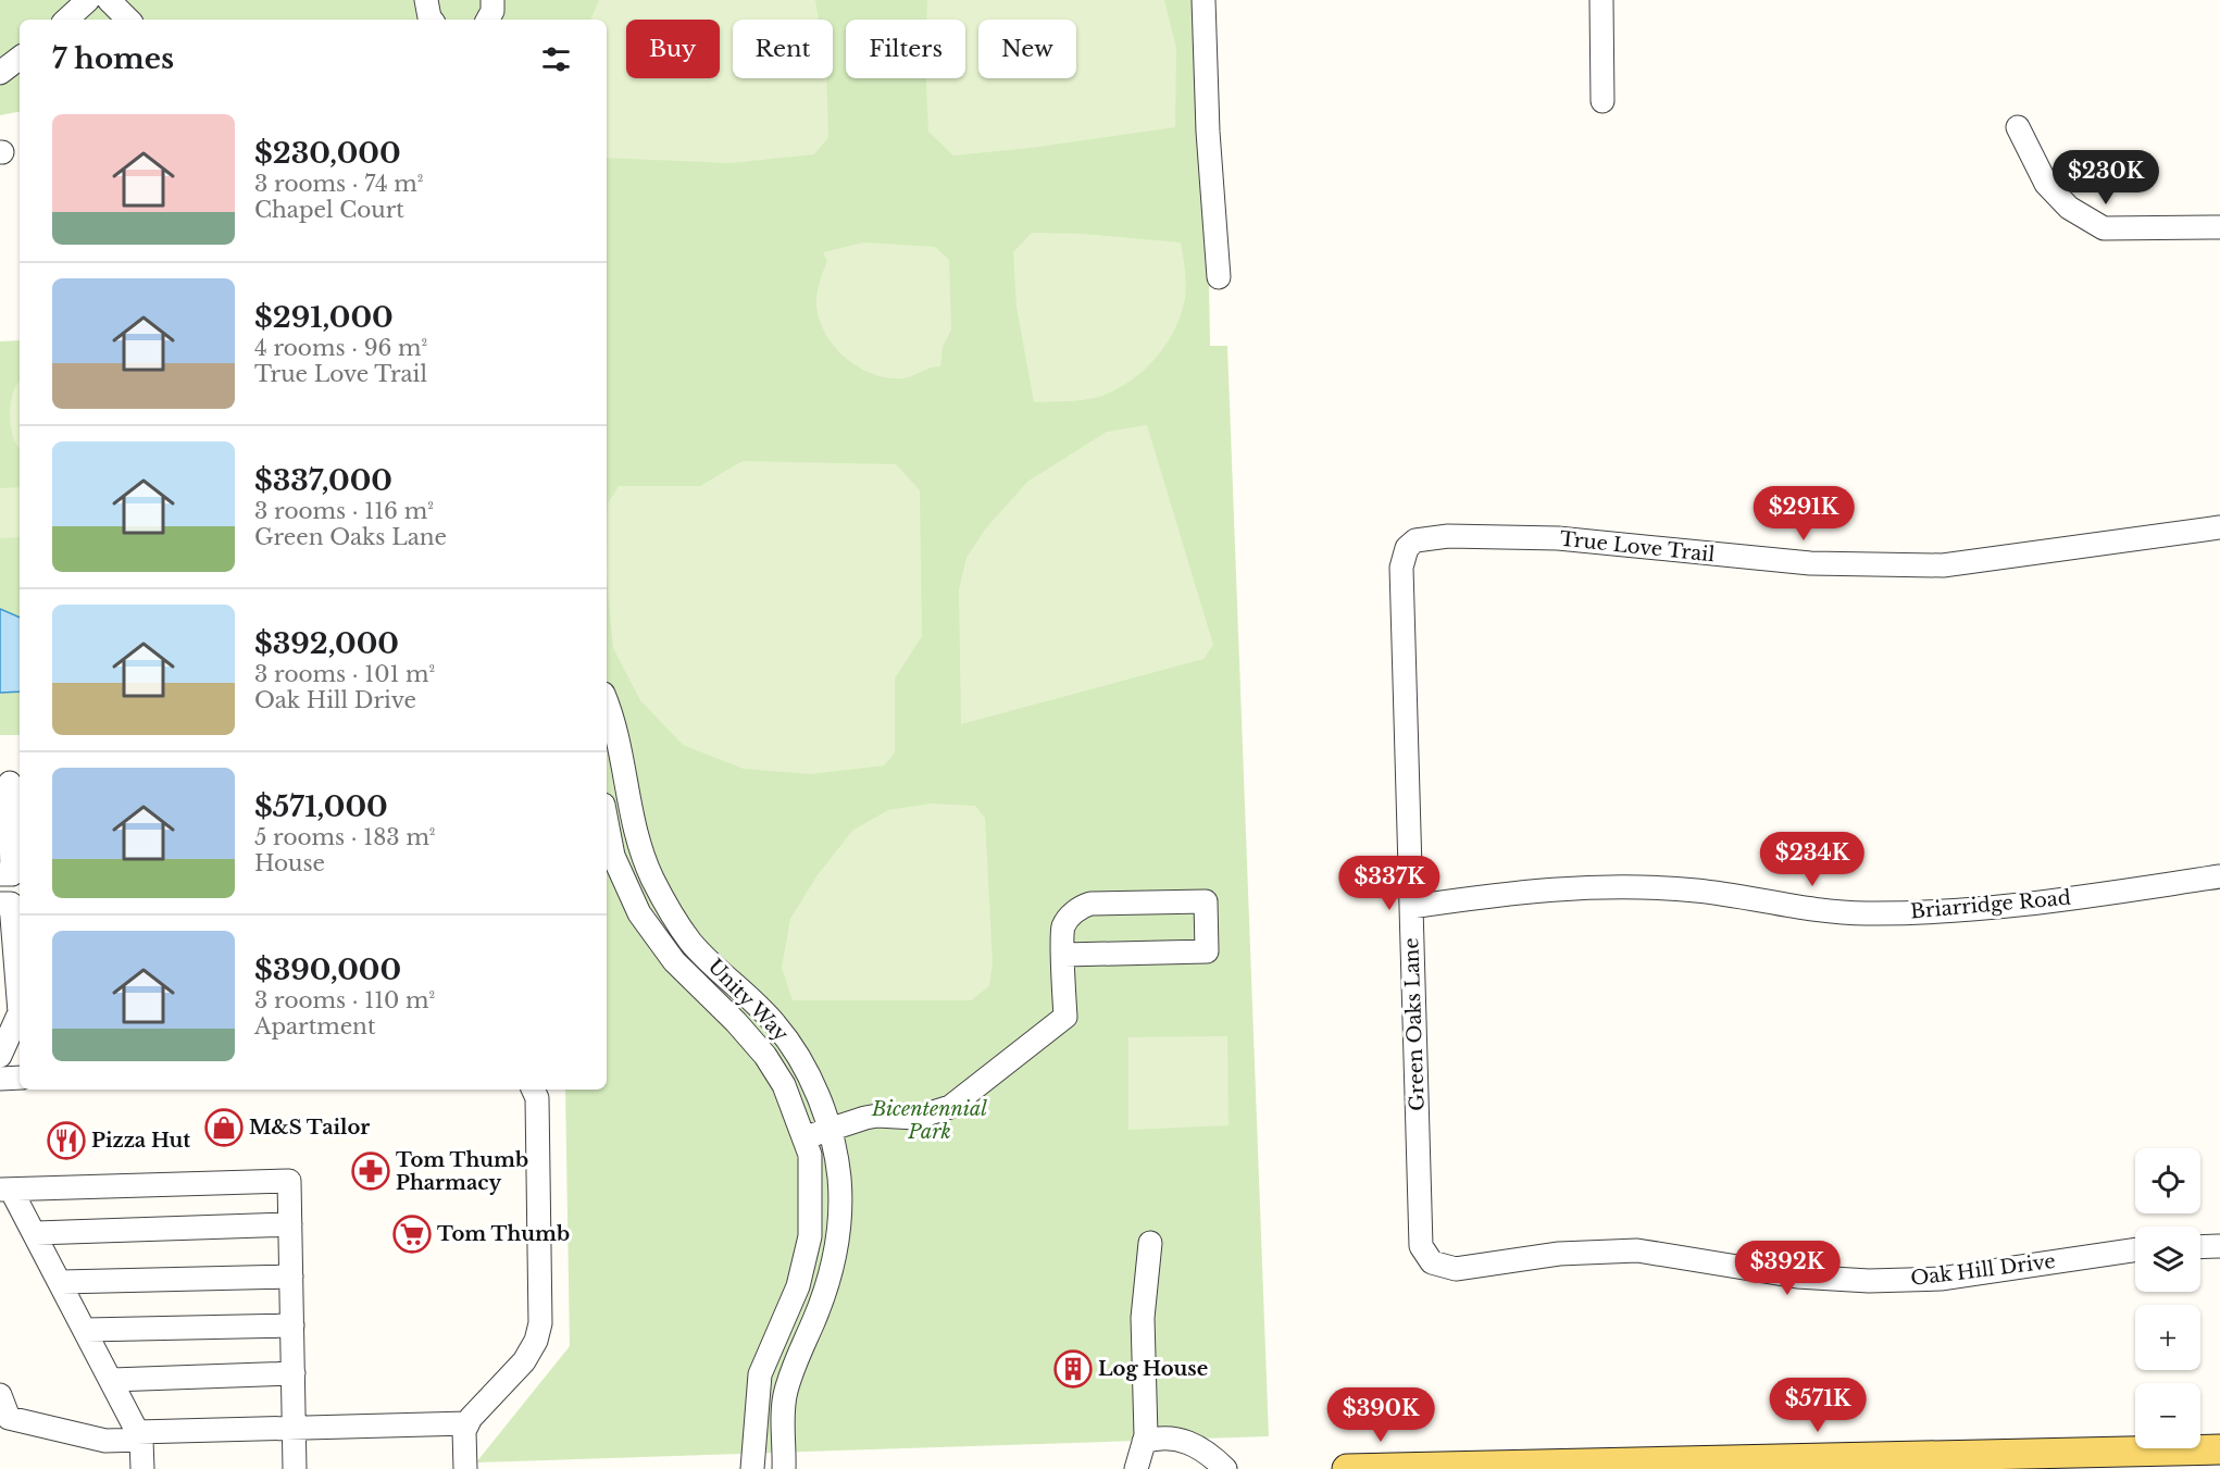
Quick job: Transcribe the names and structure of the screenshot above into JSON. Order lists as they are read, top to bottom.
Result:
{
  "streets": {
    "street": [
      "True Love Trail",
      "Briarridge Road",
      "Unity Way",
      "Green Oaks Lane",
      "Oak Hill Drive"
    ]
  },
  "crossings": [
    ["True Love Trail", "Green Oaks Lane"],
    ["Briarridge Road", "Green Oaks Lane"],
    ["Green Oaks Lane", "Oak Hill Drive"]
  ],
  "parks": ["Bicentennial Park"],
  "places": {
    "shop": ["M&S Tailor"],
    "restaurant": ["Pizza Hut"],
    "pharmacy": ["Tom Thumb Pharmacy"],
    "supermarket": ["Tom Thumb"],
    "building": ["Log House"]
  },
  "page": {
    "chip": [
      "Buy",
      "Rent",
      "Filters",
      "New"
    ],
    "heading": "7 homes",
    "list": [
      {
        "name": "$230,000",
        "note": "3 rooms · 74 m² · Chapel Court"
      },
      {
        "name": "$291,000",
        "note": "4 rooms · 96 m² · True Love Trail"
      },
      {
        "name": "$337,000",
        "note": "3 rooms · 116 m² · Green Oaks Lane"
      },
      {
        "name": "$392,000",
        "note": "3 rooms · 101 m² · Oak Hill Drive"
      },
      {
        "name": "$571,000",
        "note": "5 rooms · 183 m² · House"
      },
      {
        "name": "$390,000",
        "note": "3 rooms · 110 m² · Apartment"
      }
    ],
    "price": [
      "$230K",
      "$291K",
      "$234K",
      "$337K",
      "$392K",
      "$571K",
      "$390K"
    ],
    "map_buttons": ["+", "−"]
  }
}
